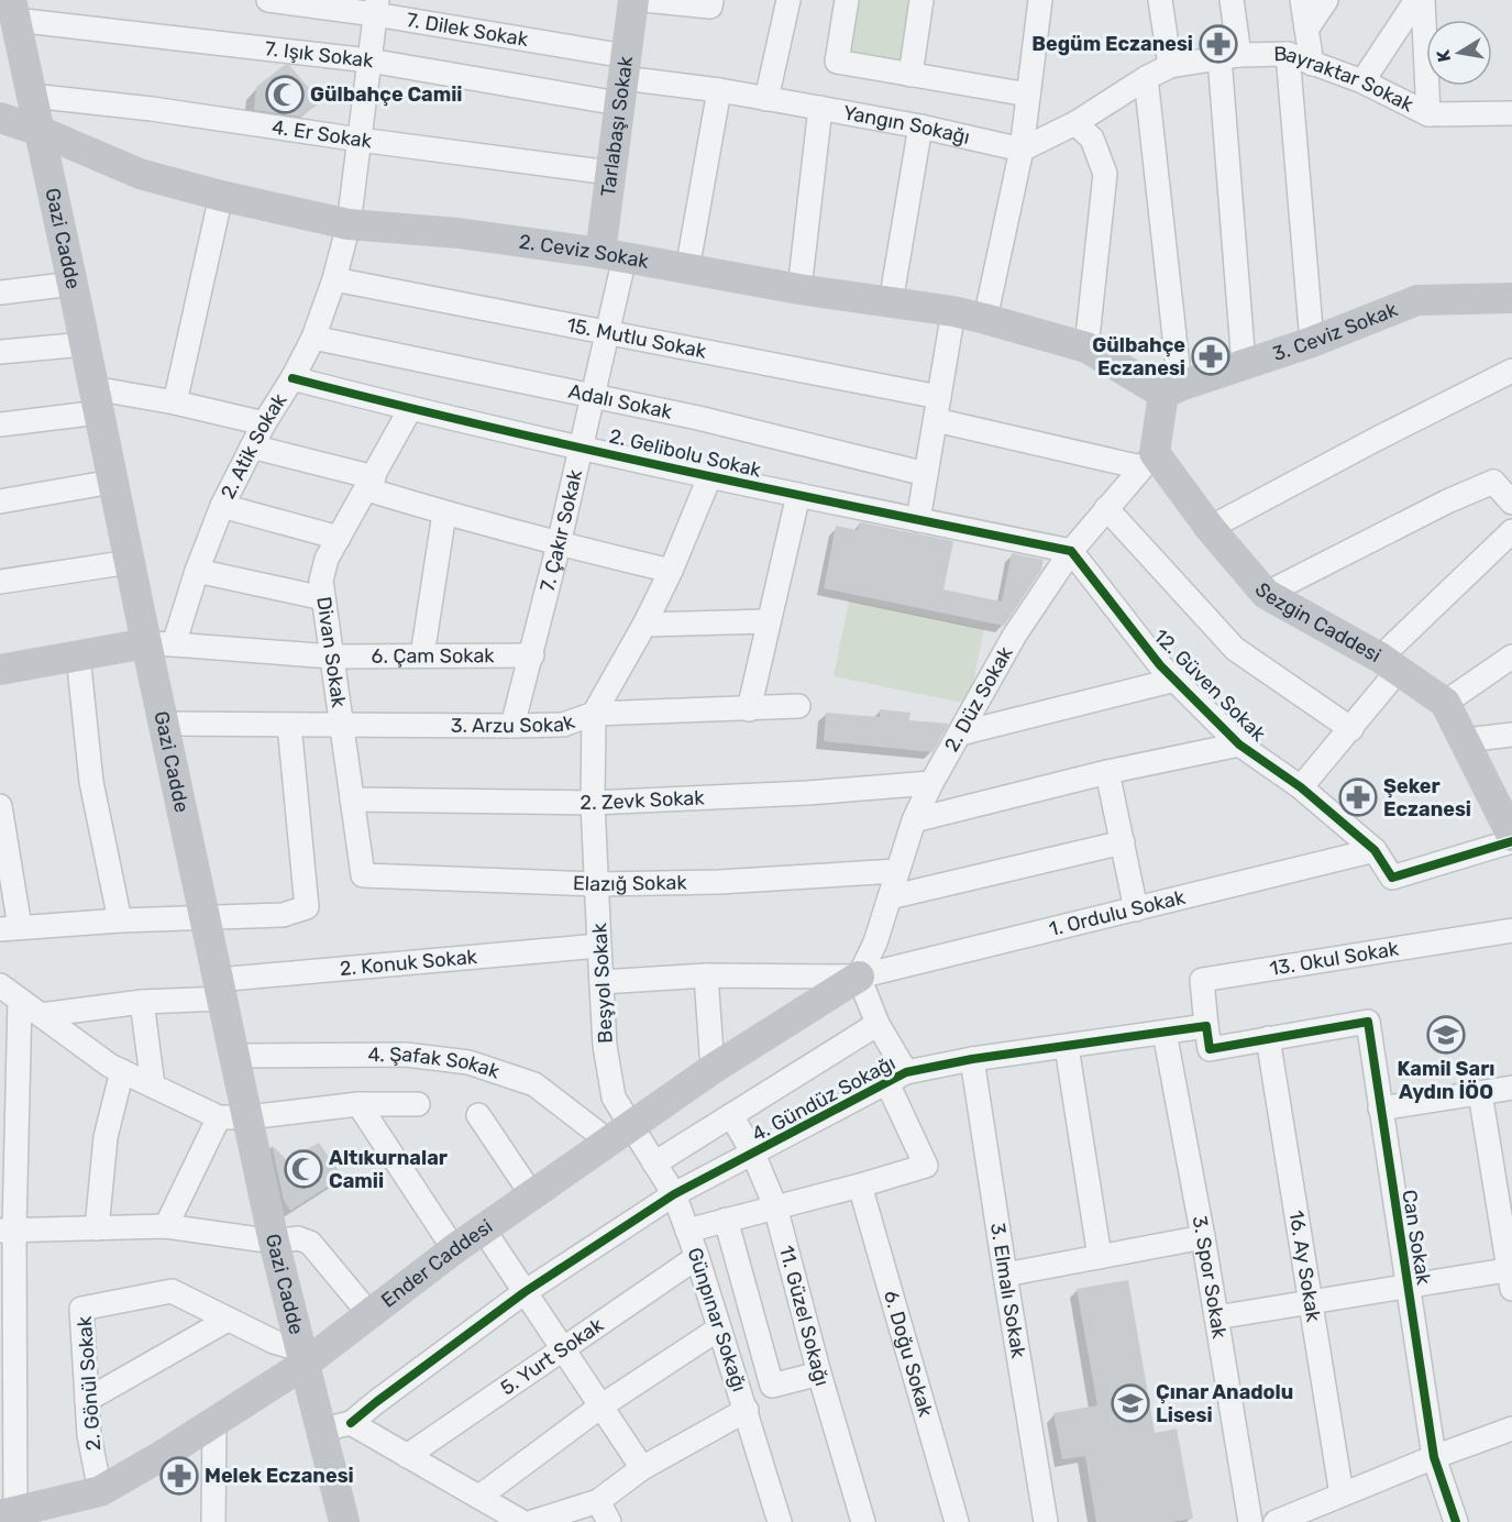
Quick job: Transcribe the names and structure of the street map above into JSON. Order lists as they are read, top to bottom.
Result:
{
  "streets": {
    "main road": [
      "Tarlabaşı Sokak",
      "Gazi Cadde",
      "2. Ceviz Sokak",
      "3. Ceviz Sokak",
      "Sezgin Caddesi",
      "Ender Caddesi"
    ],
    "street": [
      "7. Dilek Sokak",
      "7. Işık Sokak",
      "Bayraktar Sokak",
      "Yangın Sokağı",
      "4. Er Sokak",
      "15. Mutlu Sokak",
      "Adalı Sokak",
      "2. Atik Sokak",
      "2. Gelibolu Sokak",
      "7. Çakır Sokak",
      "Divan Sokak",
      "6. Çam Sokak",
      "12. Güven Sokak",
      "2. Düz Sokak",
      "3. Arzu Sokak",
      "2. Zevk Sokak",
      "Elazığ Sokak",
      "1. Ordulu Sokak",
      "13. Okul Sokak",
      "2. Konuk Sokak",
      "Beşyol Sokak",
      "4. Şafak Sokak",
      "4. Gündüz Sokağı",
      "Can Sokak",
      "16. Ay Sokak",
      "3. Spor Sokak",
      "3. Elmalı Sokak",
      "11. Güzel Sokağı",
      "Günpınar Sokağı",
      "6. Doğu Sokak",
      "5. Yurt Sokak",
      "2. Gönül Sokak"
    ]
  },
  "crossings": [
    ["7. Dilek Sokak", "7. Işık Sokak"],
    ["7. Dilek Sokak", "Yangın Sokağı"],
    ["7. Dilek Sokak", "Tarlabaşı Sokak"],
    ["7. Dilek Sokak", "2. Atik Sokak"],
    ["7. Işık Sokak", "Yangın Sokağı"],
    ["7. Işık Sokak", "Tarlabaşı Sokak"],
    ["7. Işık Sokak", "Gazi Cadde"],
    ["7. Işık Sokak", "2. Atik Sokak"],
    ["Yangın Sokağı", "Tarlabaşı Sokak"],
    ["Tarlabaşı Sokak", "4. Er Sokak"],
    ["Tarlabaşı Sokak", "2. Ceviz Sokak"],
    ["Tarlabaşı Sokak", "7. Çakır Sokak"],
    ["4. Er Sokak", "Gazi Cadde"],
    ["4. Er Sokak", "2. Atik Sokak"],
    ["Gazi Cadde", "2. Ceviz Sokak"],
    ["Gazi Cadde", "2. Atik Sokak"],
    ["Gazi Cadde", "6. Çam Sokak"],
    ["Gazi Cadde", "3. Arzu Sokak"],
    ["Gazi Cadde", "2. Konuk Sokak"],
    ["Gazi Cadde", "4. Şafak Sokak"],
    ["Gazi Cadde", "Ender Caddesi"],
    ["Gazi Cadde", "2. Gönül Sokak"],
    ["2. Ceviz Sokak", "3. Ceviz Sokak"],
    ["2. Ceviz Sokak", "2. Atik Sokak"],
    ["2. Ceviz Sokak", "7. Çakır Sokak"],
    ["15. Mutlu Sokak", "2. Atik Sokak"],
    ["15. Mutlu Sokak", "7. Çakır Sokak"],
    ["15. Mutlu Sokak", "Sezgin Caddesi"],
    ["15. Mutlu Sokak", "2. Düz Sokak"],
    ["Adalı Sokak", "2. Atik Sokak"],
    ["Adalı Sokak", "7. Çakır Sokak"],
    ["2. Atik Sokak", "2. Gelibolu Sokak"],
    ["2. Atik Sokak", "6. Çam Sokak"],
    ["2. Gelibolu Sokak", "7. Çakır Sokak"],
    ["2. Gelibolu Sokak", "Divan Sokak"],
    ["2. Gelibolu Sokak", "12. Güven Sokak"],
    ["2. Gelibolu Sokak", "2. Düz Sokak"],
    ["2. Gelibolu Sokak", "3. Arzu Sokak"],
    ["7. Çakır Sokak", "6. Çam Sokak"],
    ["7. Çakır Sokak", "3. Arzu Sokak"],
    ["Sezgin Caddesi", "2. Düz Sokak"],
    ["Divan Sokak", "6. Çam Sokak"],
    ["Divan Sokak", "3. Arzu Sokak"],
    ["Divan Sokak", "2. Zevk Sokak"],
    ["Divan Sokak", "Elazığ Sokak"],
    ["12. Güven Sokak", "2. Düz Sokak"],
    ["12. Güven Sokak", "1. Ordulu Sokak"],
    ["2. Düz Sokak", "2. Zevk Sokak"],
    ["2. Düz Sokak", "Elazığ Sokak"],
    ["2. Düz Sokak", "1. Ordulu Sokak"],
    ["2. Düz Sokak", "Ender Caddesi"],
    ["3. Arzu Sokak", "Beşyol Sokak"],
    ["2. Zevk Sokak", "Beşyol Sokak"],
    ["Elazığ Sokak", "Beşyol Sokak"],
    ["1. Ordulu Sokak", "Beşyol Sokak"],
    ["1. Ordulu Sokak", "Ender Caddesi"],
    ["13. Okul Sokak", "4. Gündüz Sokağı"],
    ["2. Konuk Sokak", "Beşyol Sokak"],
    ["Beşyol Sokak", "4. Şafak Sokak"],
    ["Beşyol Sokak", "Ender Caddesi"],
    ["Beşyol Sokak", "Günpınar Sokağı"],
    ["4. Şafak Sokak", "Ender Caddesi"],
    ["4. Şafak Sokak", "Günpınar Sokağı"],
    ["4. Gündüz Sokağı", "3. Spor Sokak"],
    ["4. Gündüz Sokağı", "3. Elmalı Sokak"],
    ["4. Gündüz Sokağı", "11. Güzel Sokağı"],
    ["4. Gündüz Sokağı", "Günpınar Sokağı"],
    ["Can Sokak", "16. Ay Sokak"],
    ["Ender Caddesi", "Günpınar Sokağı"],
    ["Ender Caddesi", "2. Gönül Sokak"],
    ["Günpınar Sokağı", "5. Yurt Sokak"]
  ],
  "places": {
    "pharmacy": [
      "Begüm Eczanesi",
      "Gülbahçe Eczanesi",
      "Şeker Eczanesi",
      "Melek Eczanesi"
    ],
    "mosque": ["Gülbahçe Camii", "Altıkurnalar Camii"],
    "school or university": ["Kamil Sarı Aydın İÖO", "Çınar Anadolu Lisesi"]
  },
  "north": "left"
}
